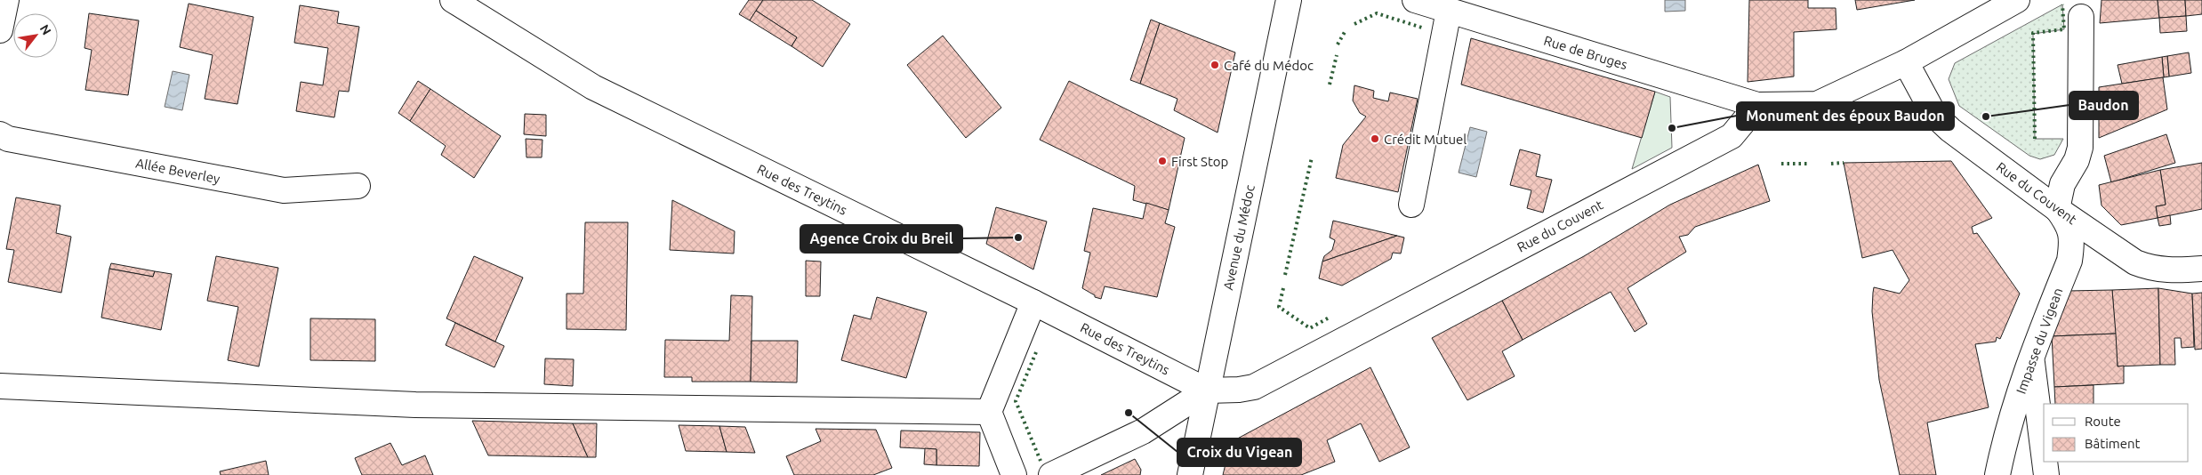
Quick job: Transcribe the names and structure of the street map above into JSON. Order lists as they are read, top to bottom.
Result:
{
  "streets": {
    "street": [
      "Rue de Bruges",
      "Allée Beverley",
      "Rue des Treytins",
      "Rue du Couvent",
      "Avenue du Médoc",
      "Impasse du Vigean"
    ]
  },
  "crossings": [
    ["Rue de Bruges", "Rue du Couvent"],
    ["Rue des Treytins", "Rue du Couvent"],
    ["Rue des Treytins", "Avenue du Médoc"],
    ["Rue du Couvent", "Avenue du Médoc"],
    ["Rue du Couvent", "Impasse du Vigean"]
  ],
  "places": [
    "Café du Médoc",
    "Baudon",
    "Monument des époux Baudon",
    "Crédit Mutuel",
    "First Stop",
    "Agence Croix du Breil",
    "Croix du Vigean"
  ],
  "legend": ["Route", "Bâtiment"],
  "north": "top right"
}
